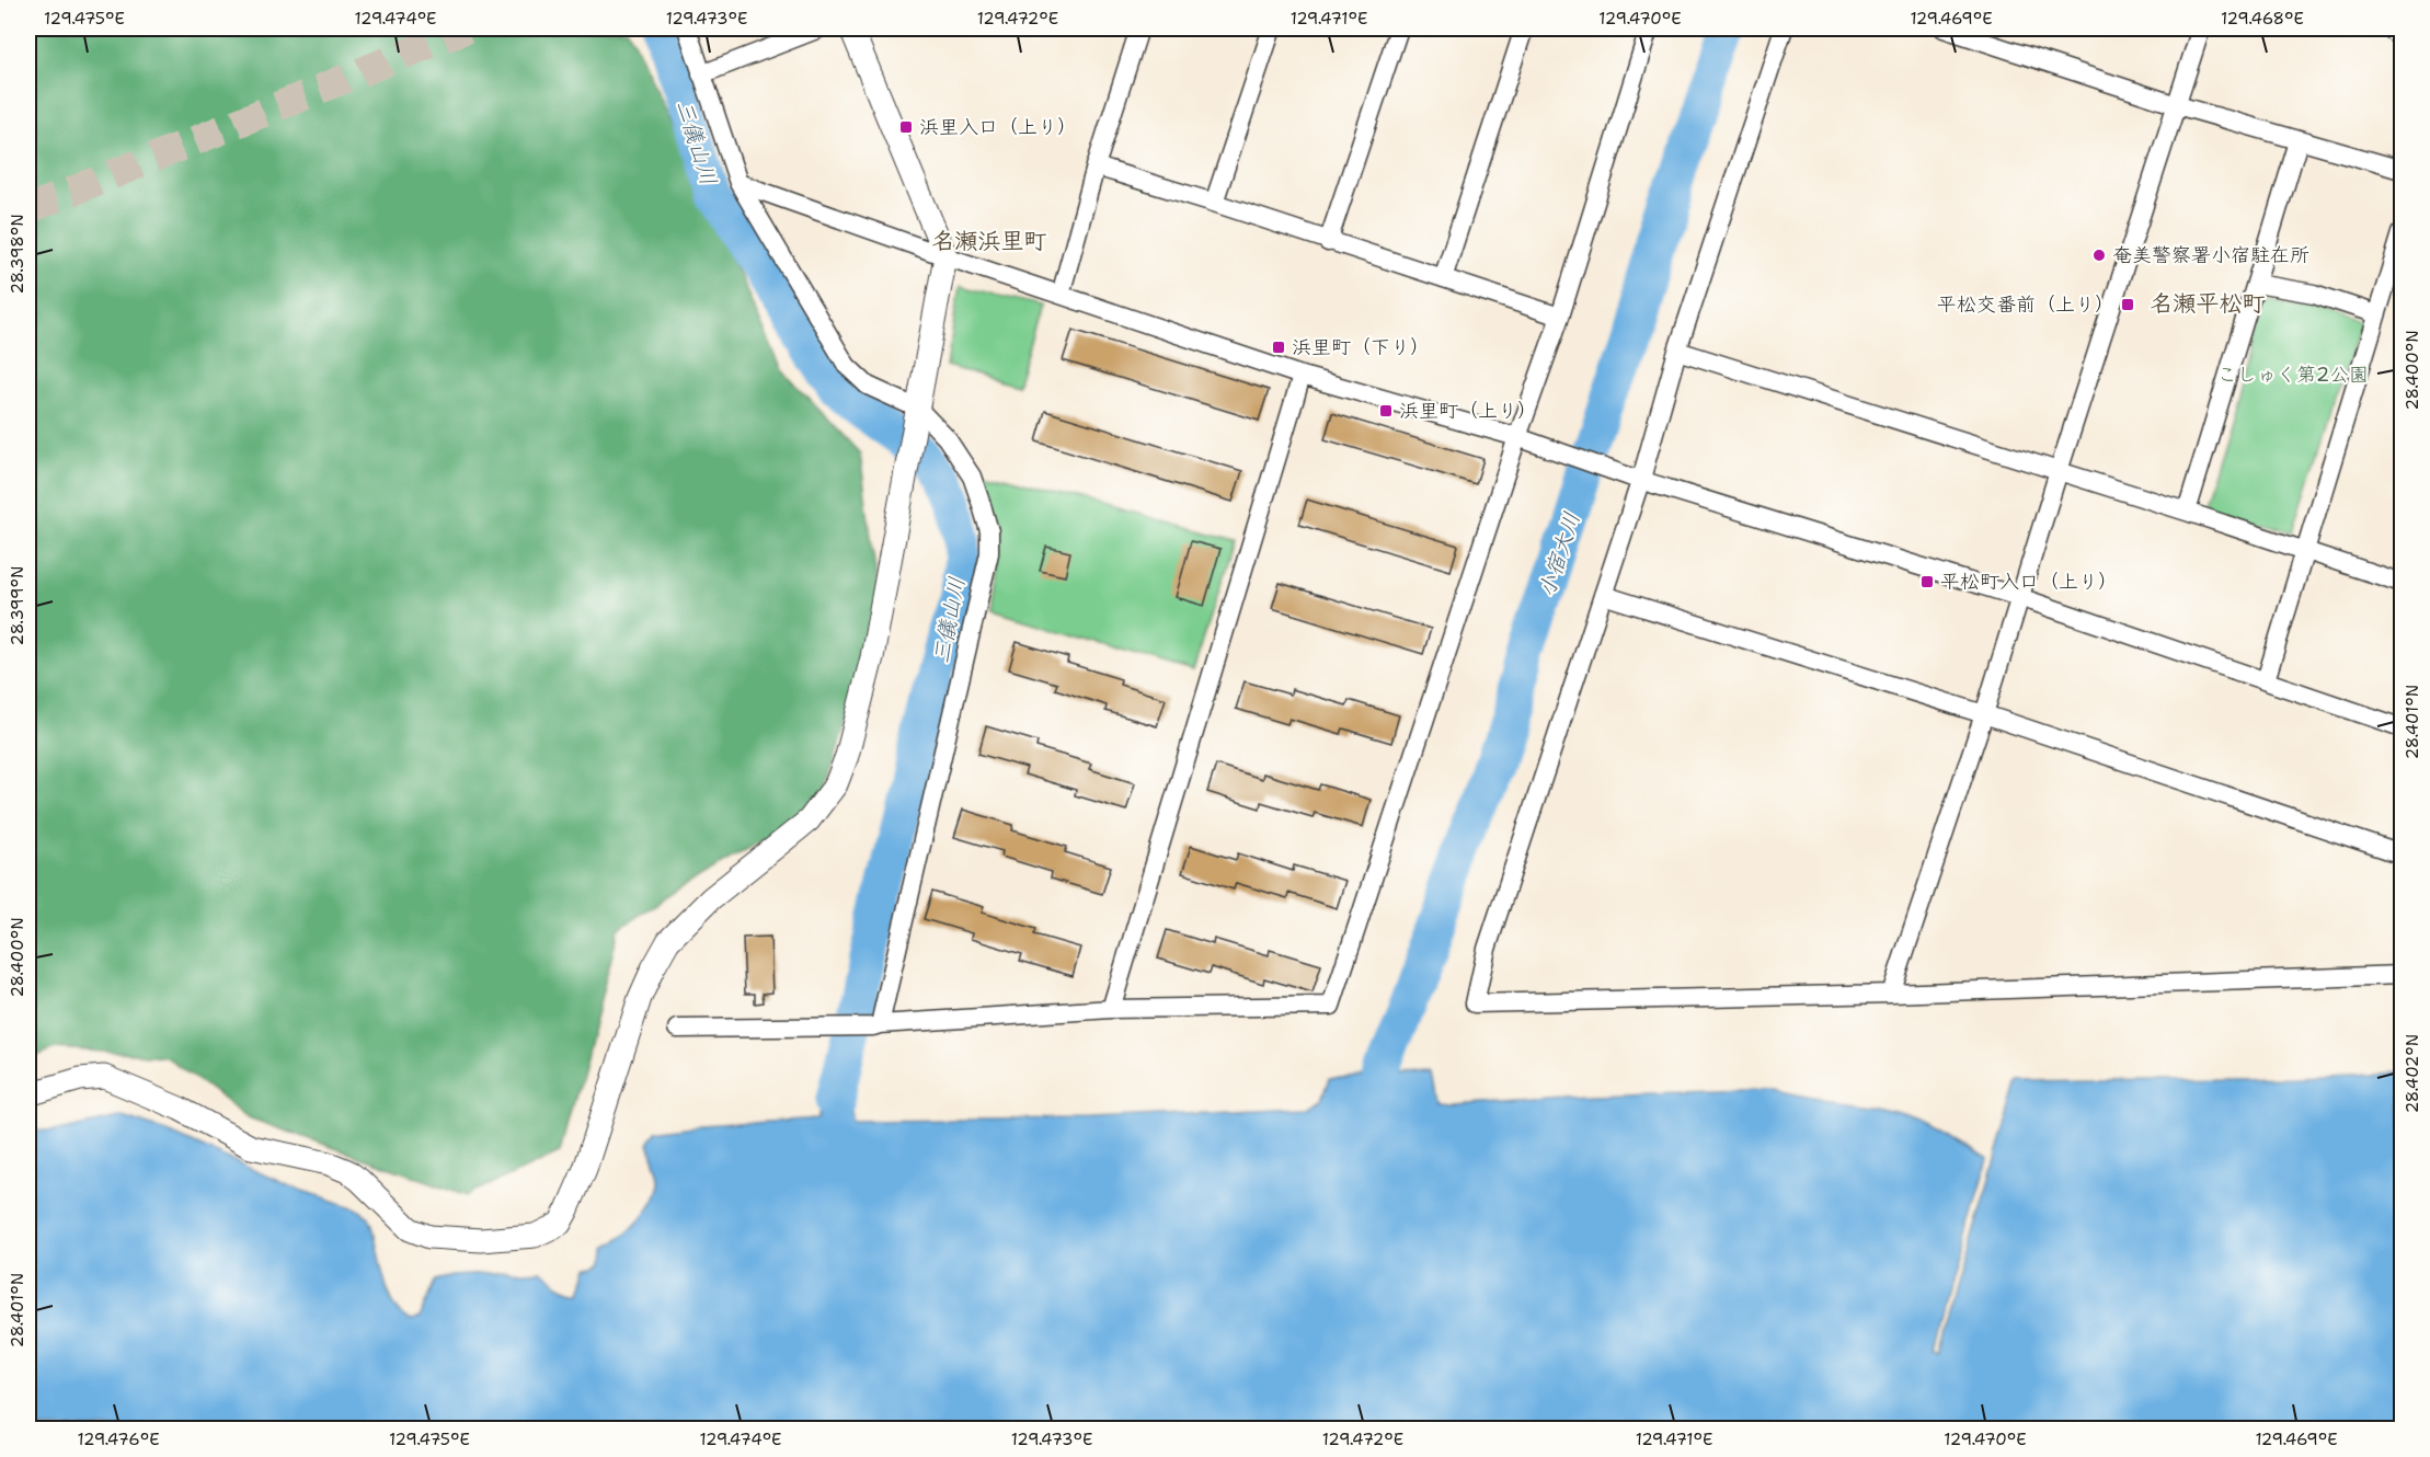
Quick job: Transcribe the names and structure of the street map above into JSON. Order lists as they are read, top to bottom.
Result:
{
  "districts": ["名瀬浜里町", "名瀬平松町"],
  "water": ["三儀山川", "小宿大川"],
  "parks": ["こしゅく第2公園"],
  "places": {
    "transit": [
      "浜里入口（上り）",
      "平松交番前（上り）",
      "浜里町（下り）",
      "浜里町（上り）",
      "平松町入口（上り）"
    ],
    "other": ["奄美警察署小宿駐在所"]
  },
  "coordinates": [
    "129.475°E",
    "129.474°E",
    "129.473°E",
    "129.472°E",
    "129.471°E",
    "129.470°E",
    "129.469°E",
    "129.468°E",
    "28.398°N",
    "28.400°N",
    "28.399°N",
    "28.401°N",
    "28.402°N",
    "129.476°E"
  ]
}
